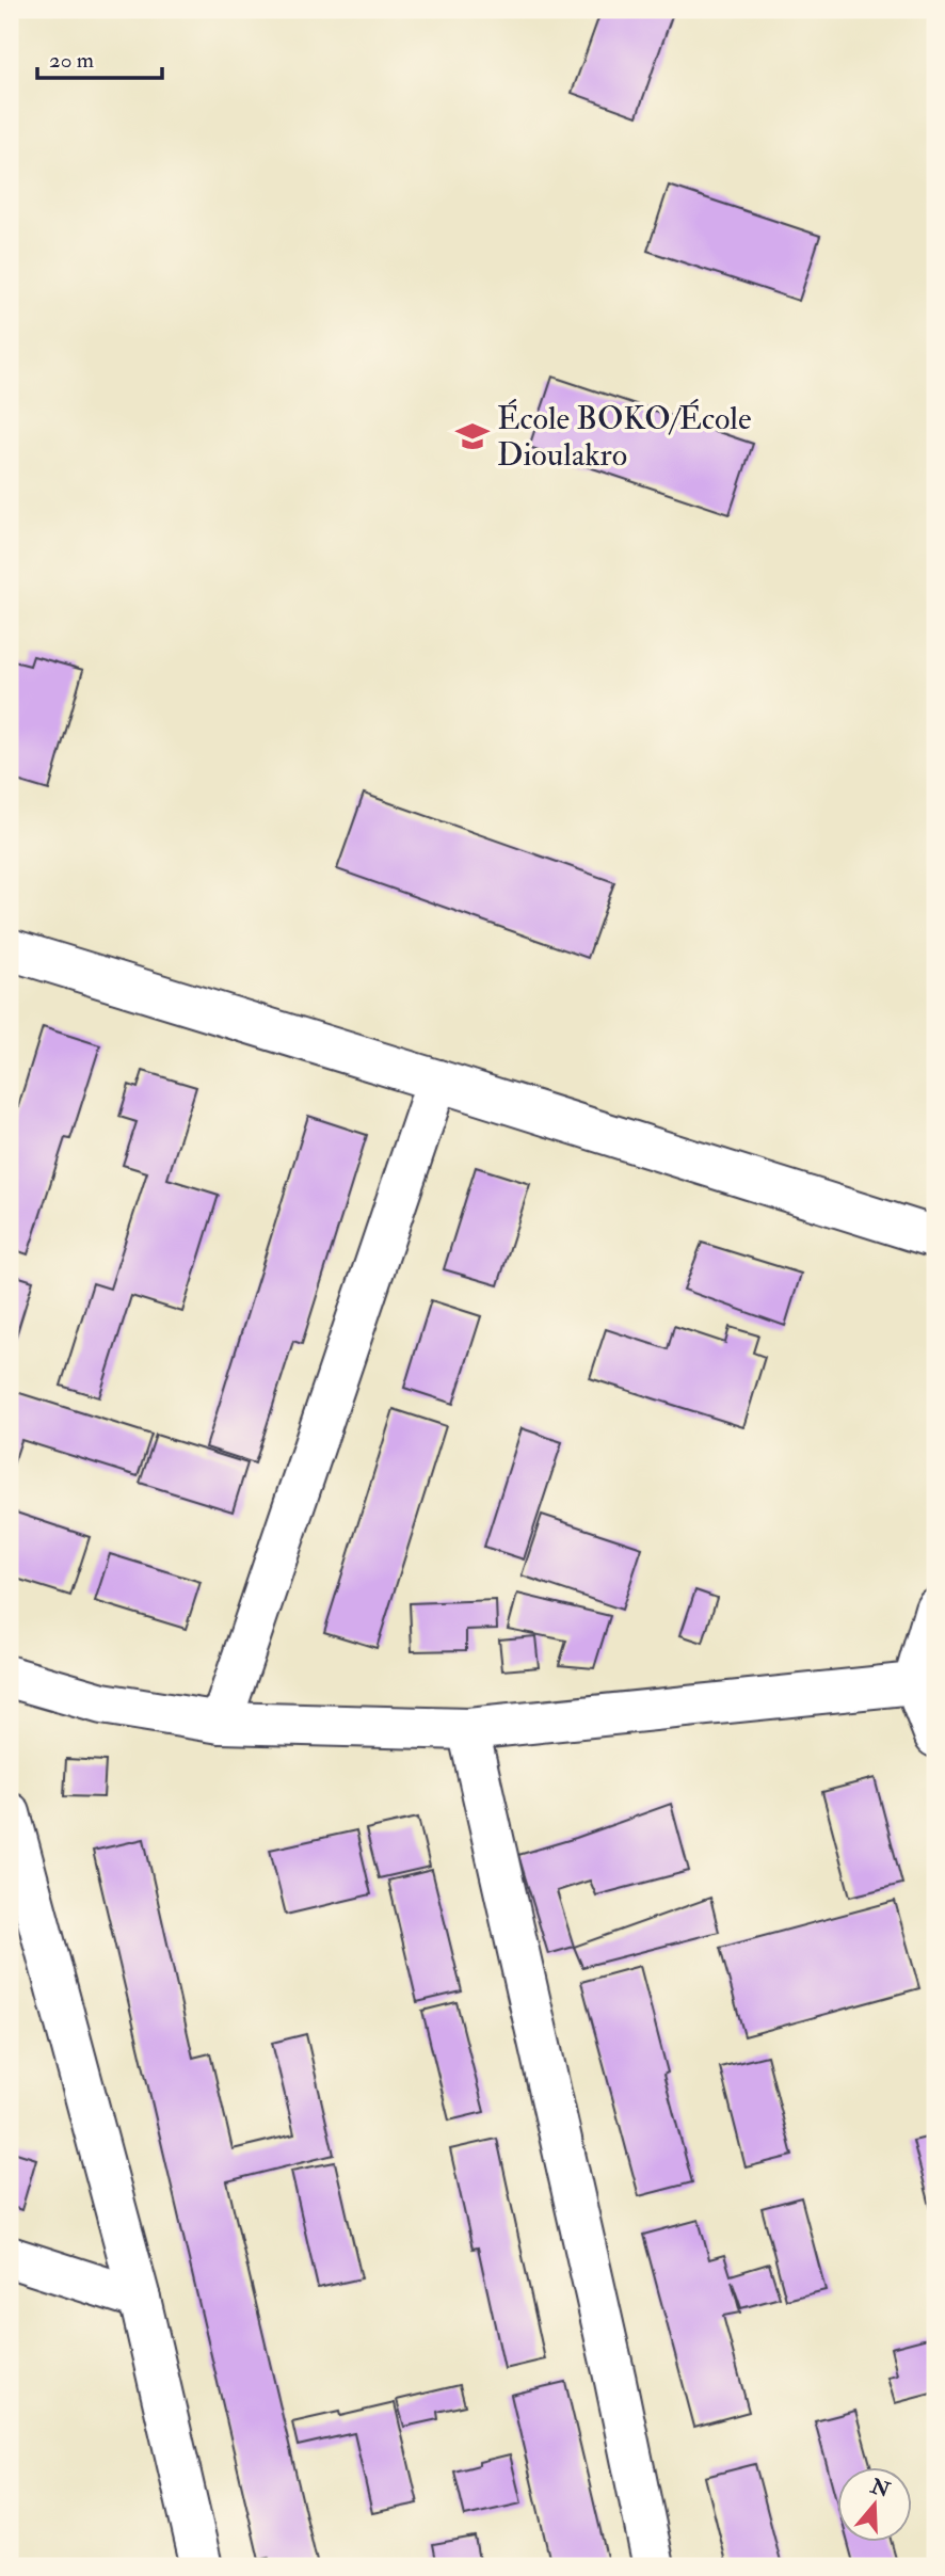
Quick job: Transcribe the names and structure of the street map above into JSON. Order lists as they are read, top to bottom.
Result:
{
  "places": {
    "school or university": ["École BOKO/École Dioulakro"]
  },
  "scale_bar": "20 m",
  "north": "top"
}
